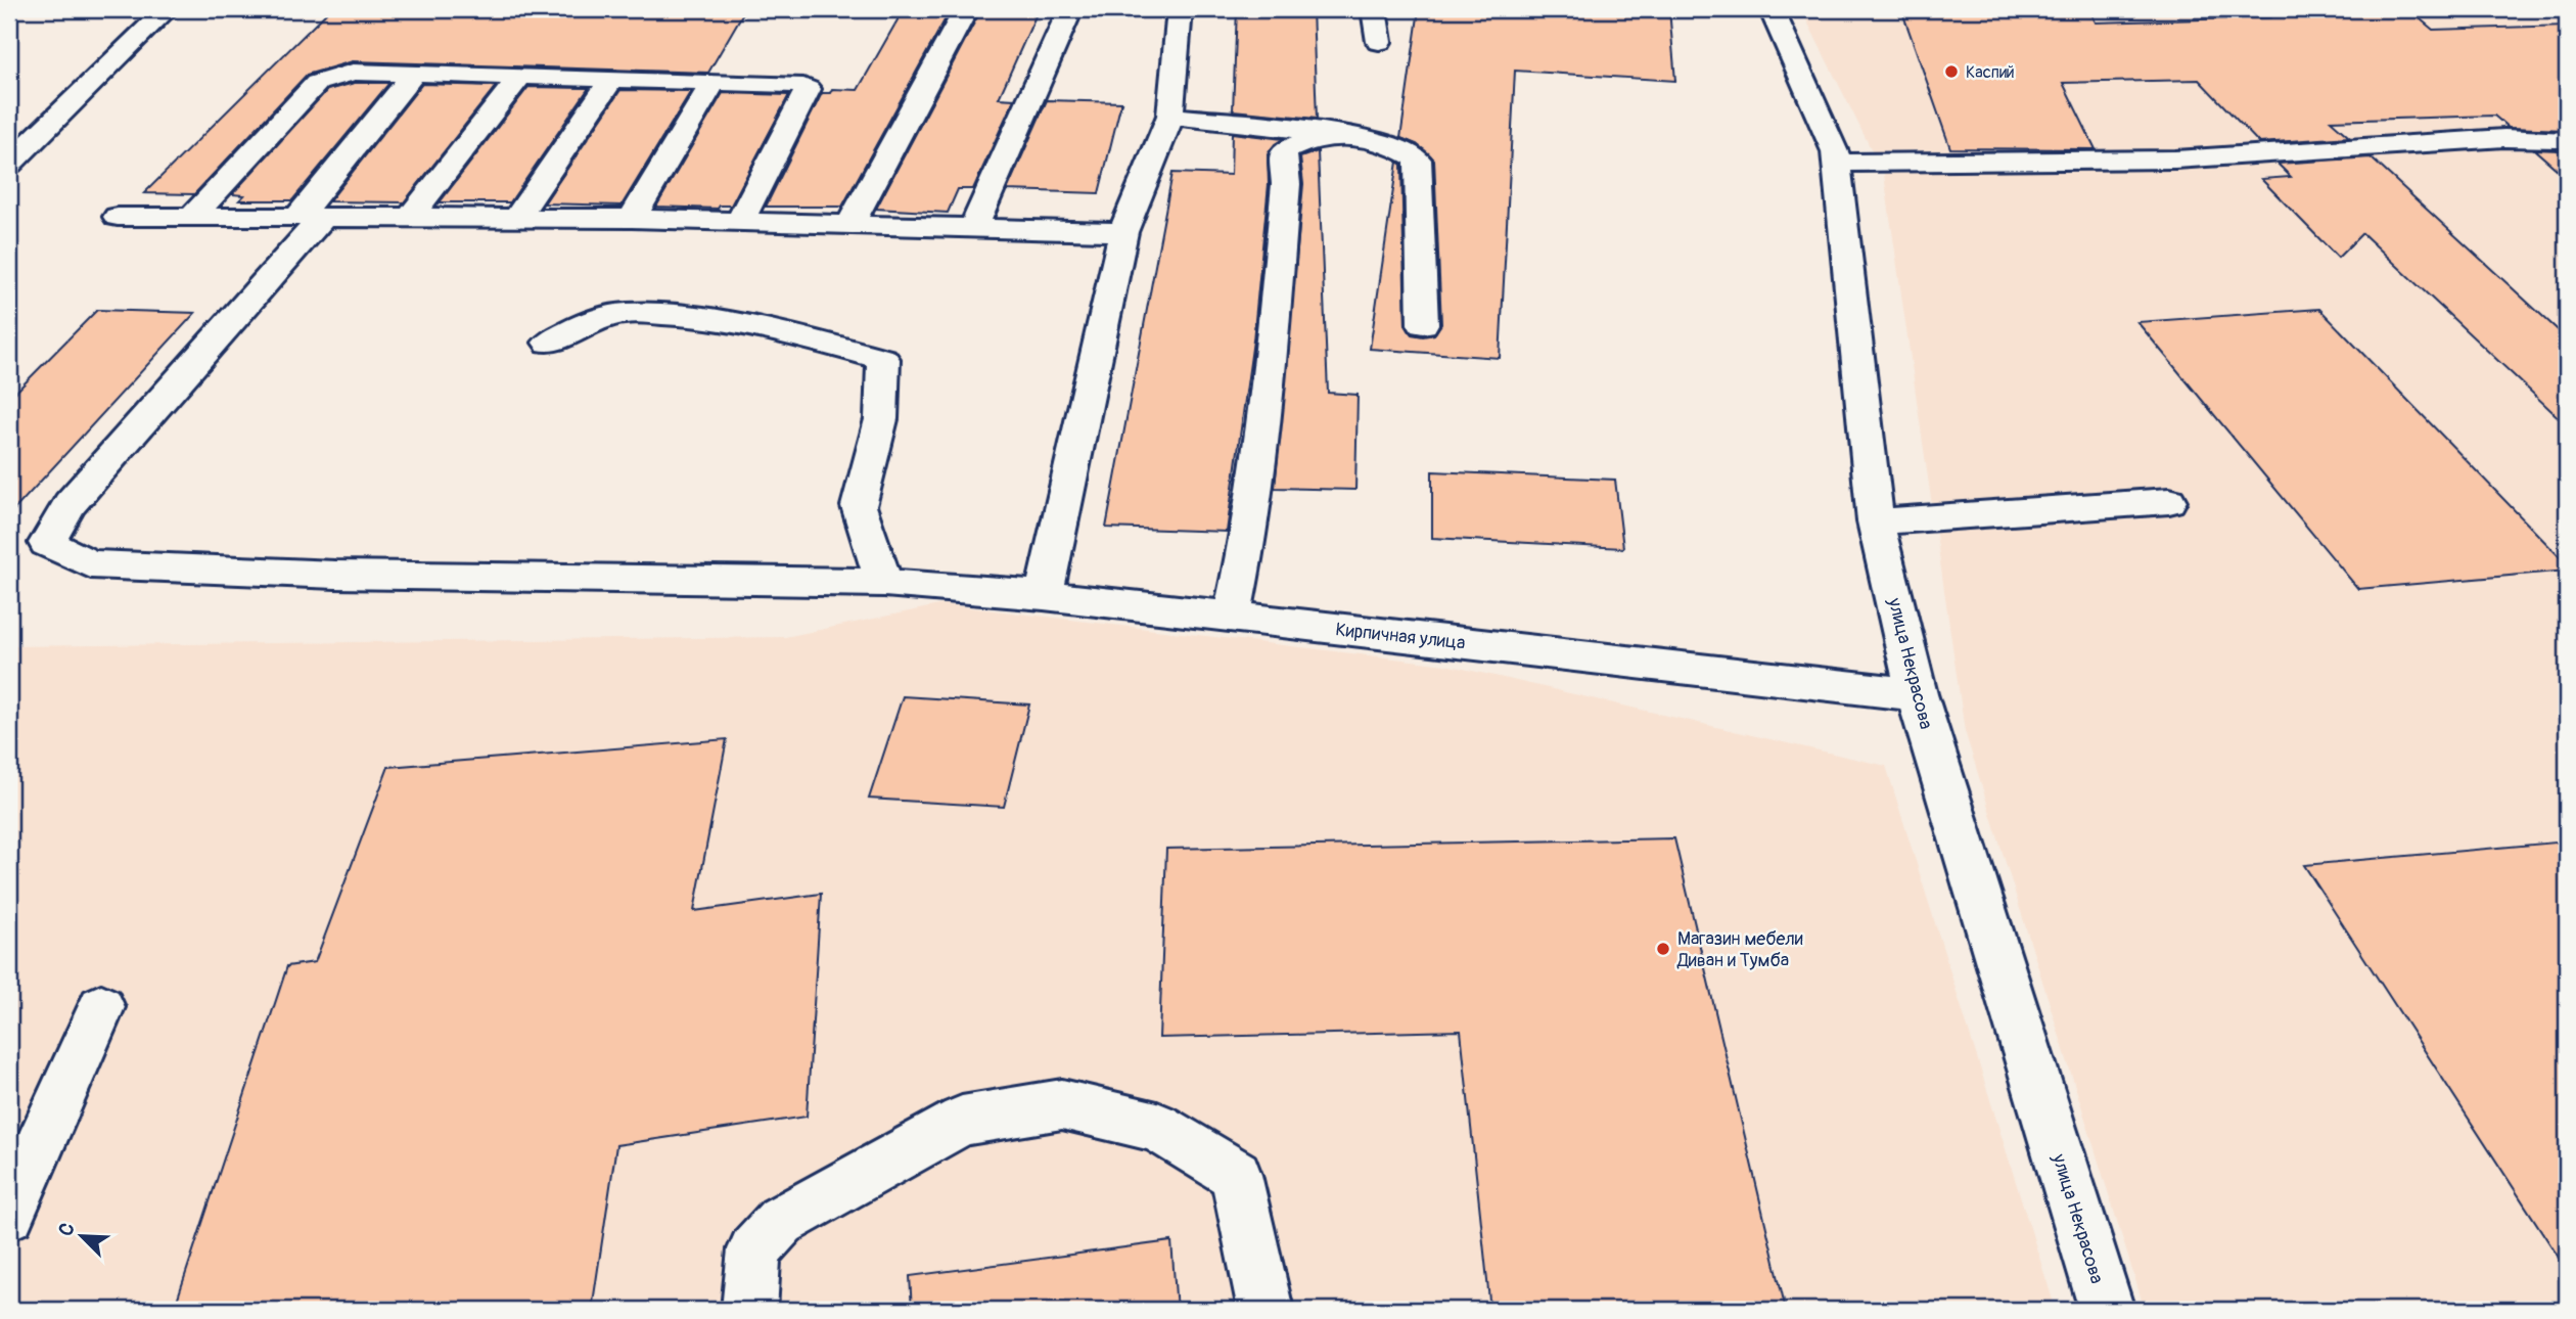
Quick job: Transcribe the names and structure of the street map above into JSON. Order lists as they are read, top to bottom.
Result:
{
  "streets": {
    "street": ["Кирпичная улица", "улица Некрасова"]
  },
  "crossings": [
    ["Кирпичная улица", "улица Некрасова"]
  ],
  "places": ["Каспий", "Магазин мебели Диван и Тумба"],
  "north": "top left"
}
